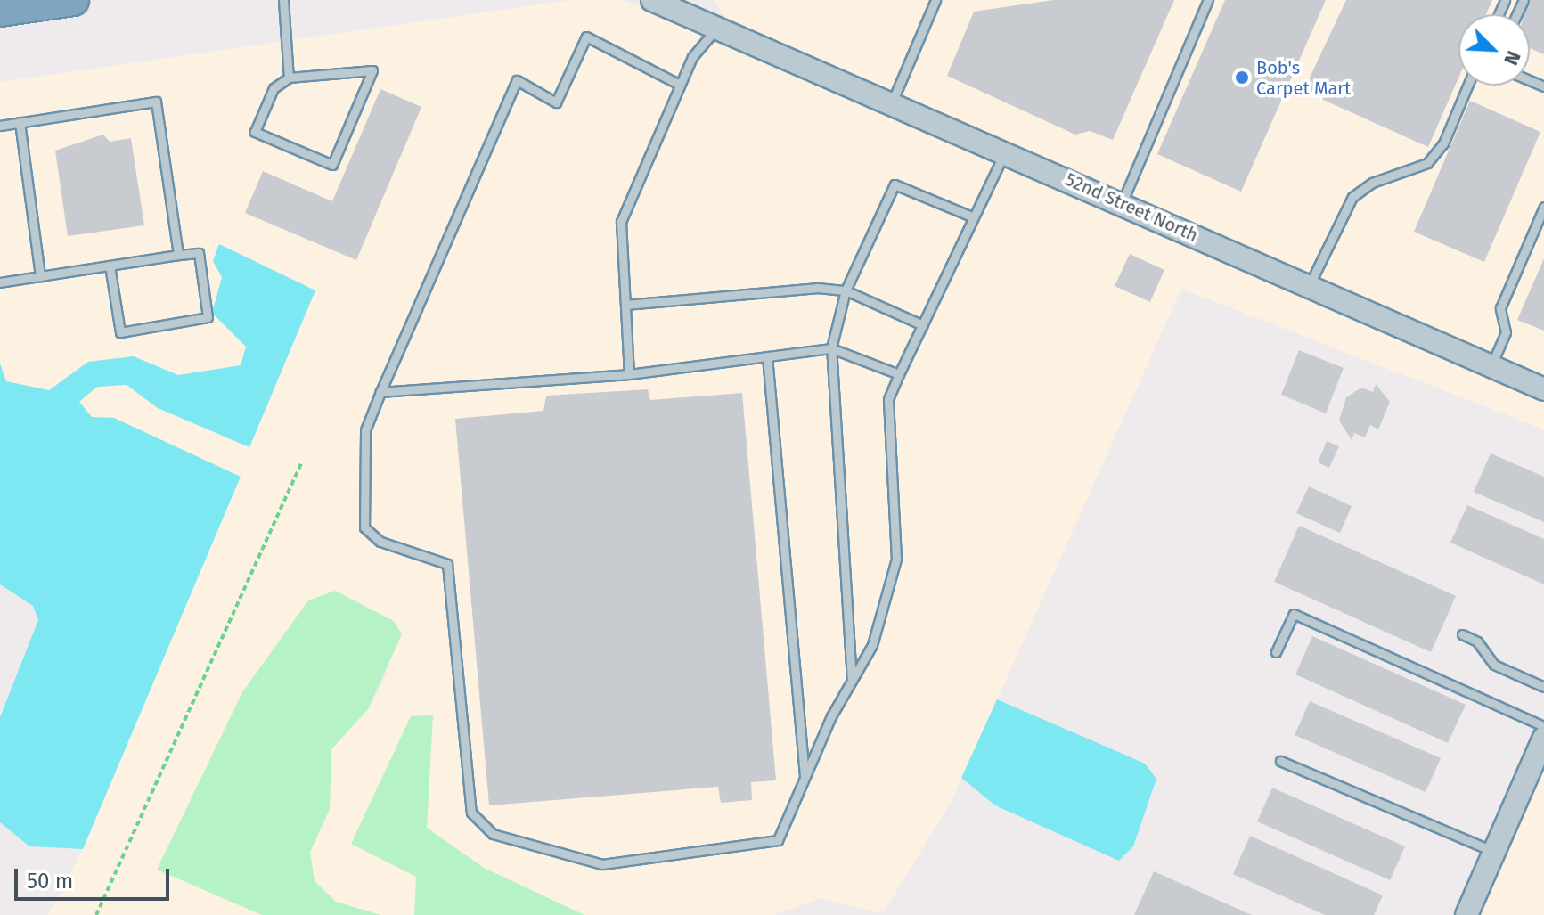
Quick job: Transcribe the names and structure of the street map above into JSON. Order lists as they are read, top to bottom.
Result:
{
  "streets": {
    "street": ["52nd Street North"]
  },
  "places": ["Bob's Carpet Mart"],
  "scale_bar": "50 m",
  "north": "bottom right"
}
